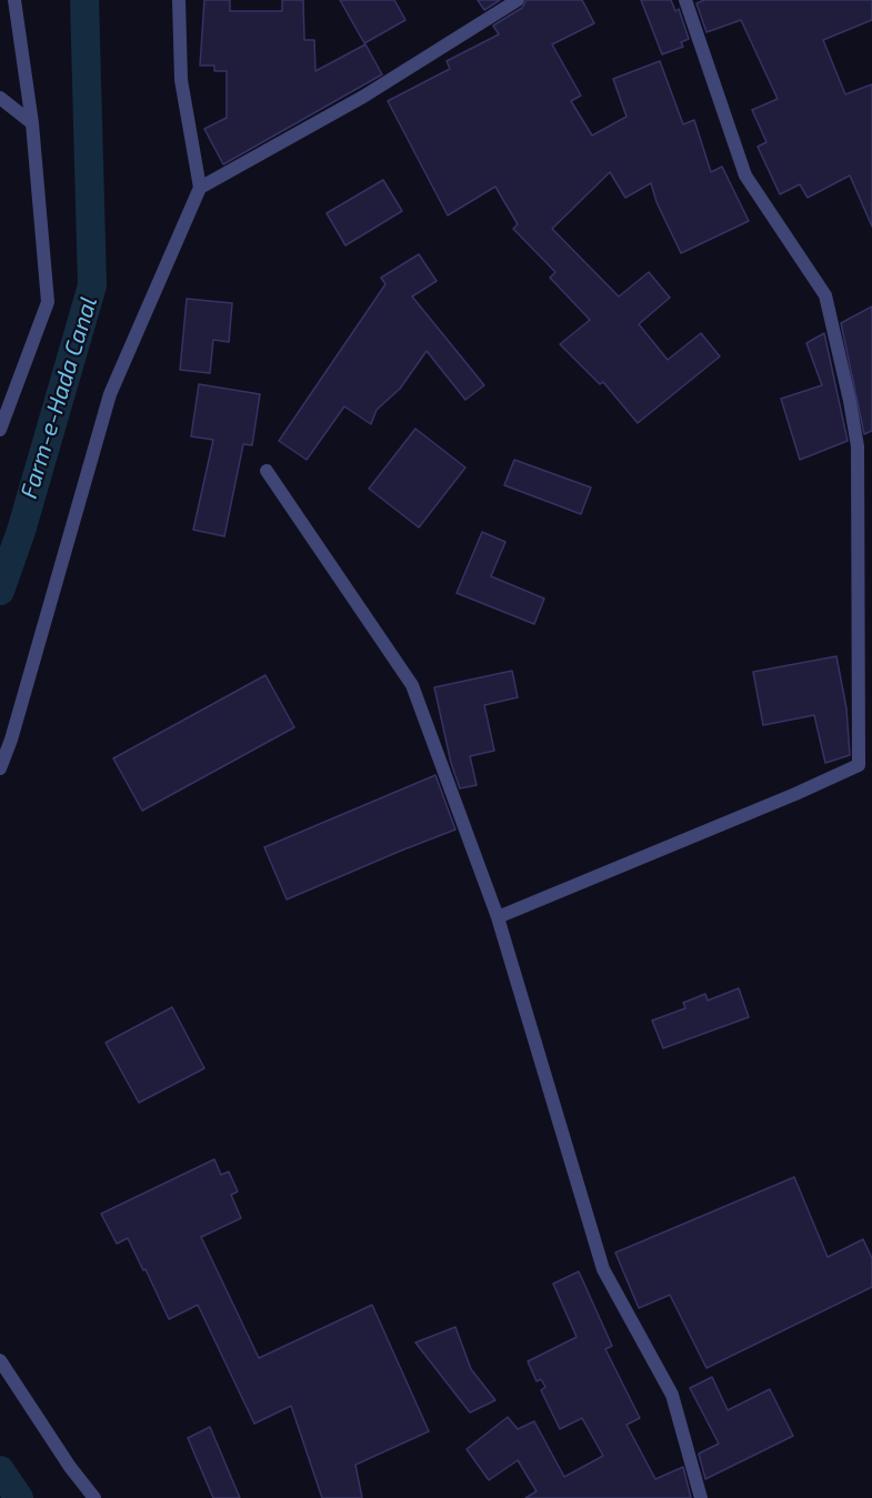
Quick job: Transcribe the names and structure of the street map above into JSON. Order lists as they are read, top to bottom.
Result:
{
  "water": ["Farm-e-Hada Canal"]
}
